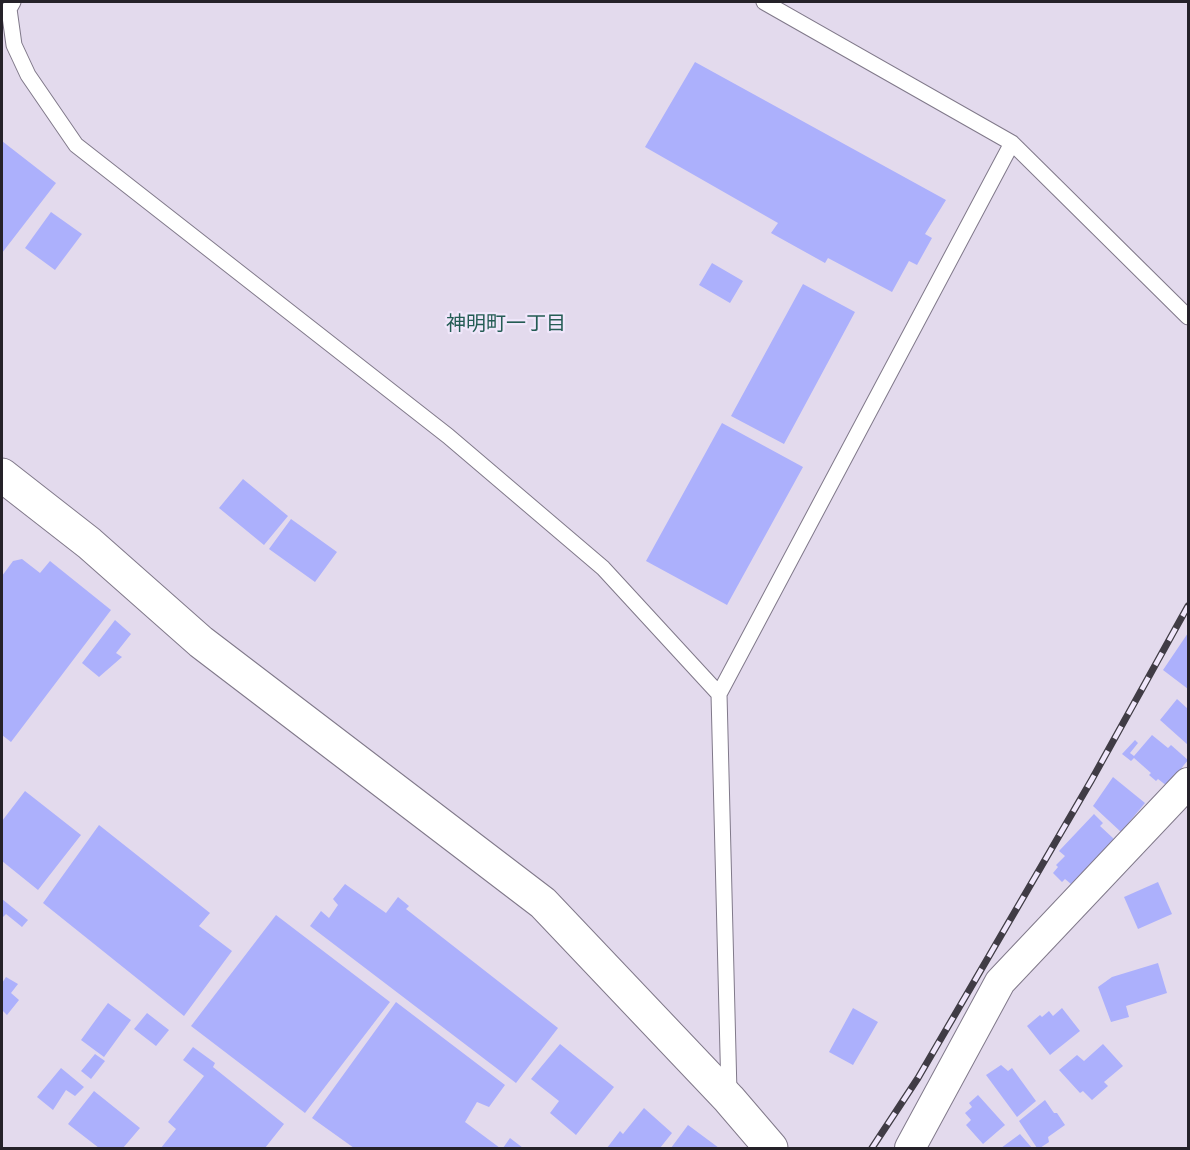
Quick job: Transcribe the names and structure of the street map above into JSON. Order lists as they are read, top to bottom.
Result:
{
  "districts": ["神明町一丁目"]
}
